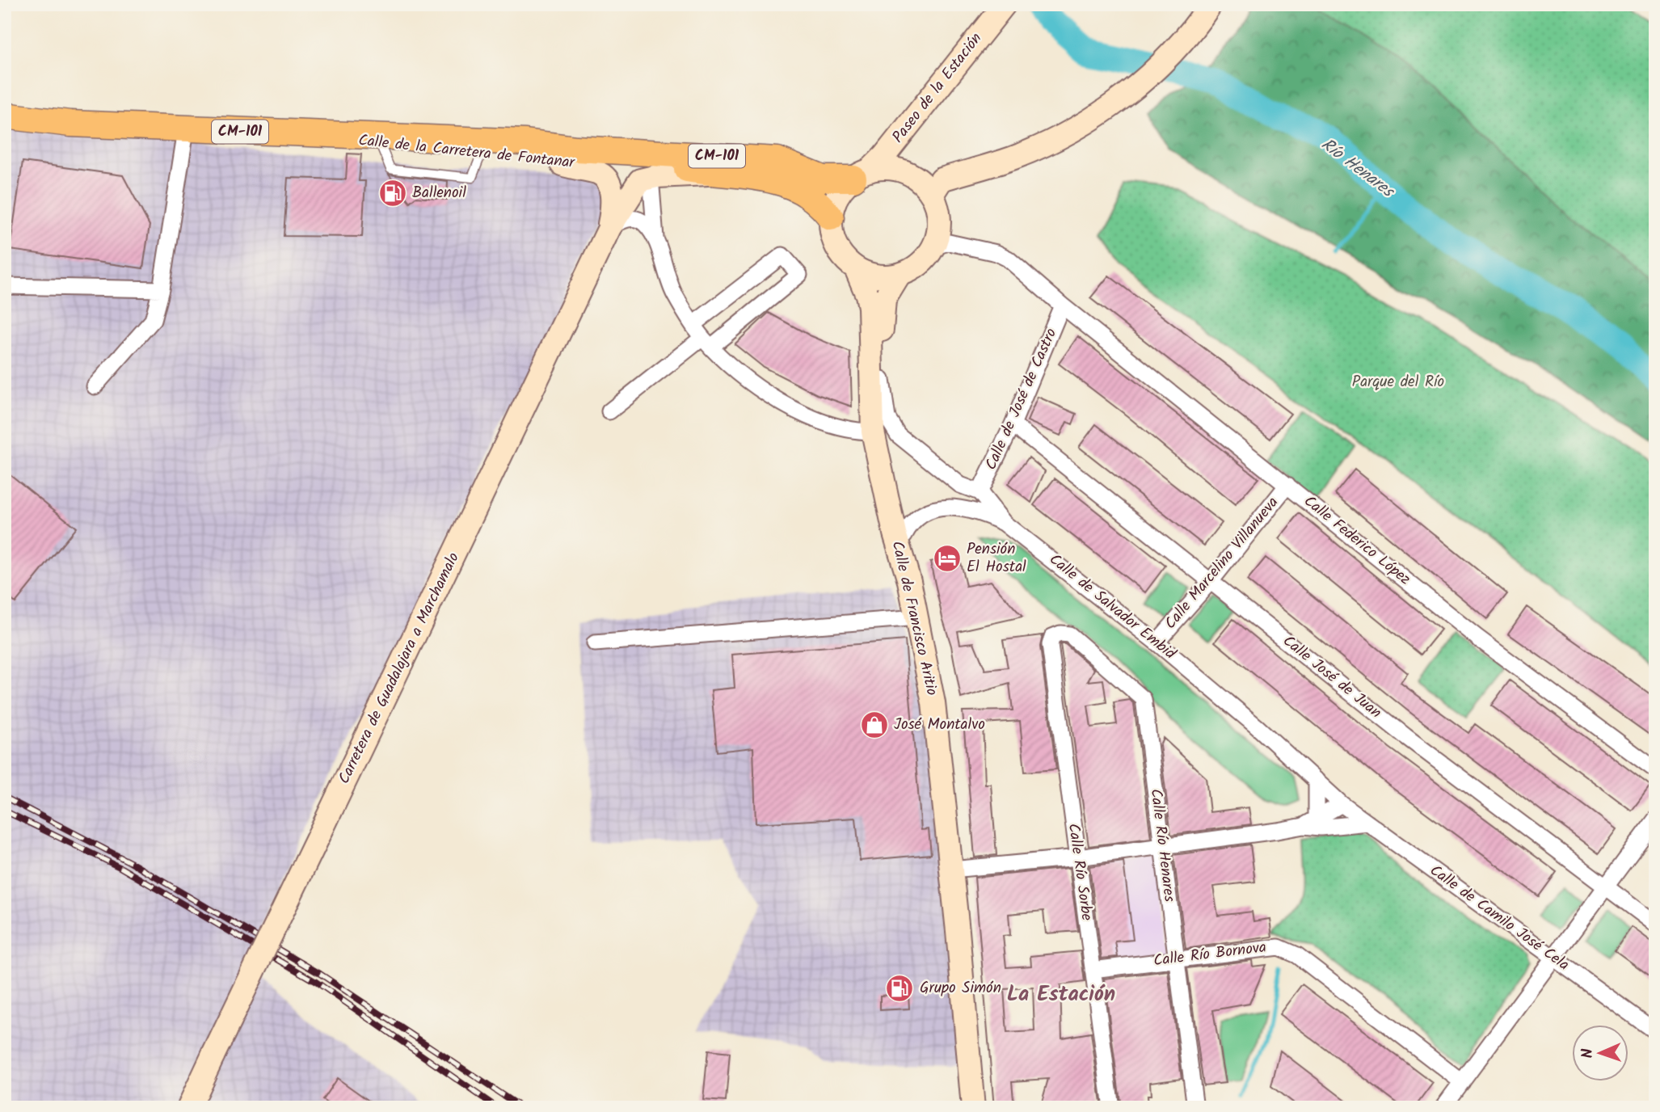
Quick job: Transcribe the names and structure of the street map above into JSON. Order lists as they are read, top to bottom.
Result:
{
  "streets": {
    "main road": [
      "Paseo de la Estación",
      "CM-101",
      "Calle de la Carretera de Fontanar",
      "Calle de Francisco Aritio",
      "Carretera de Guadalajara a Marchamalo"
    ],
    "street": [
      "Calle de José de Castro",
      "Calle Federico López",
      "Calle Marcelino Villanueva",
      "Calle de Salvador Embid",
      "Calle José de Juan",
      "Calle Río Henares",
      "Calle Río Sorbe",
      "Calle de Camilo José Cela",
      "Calle Río Bornova"
    ]
  },
  "crossings": [
    ["Paseo de la Estación", "Calle de la Carretera de Fontanar"],
    ["Paseo de la Estación", "Calle Federico López"],
    ["Paseo de la Estación", "Calle de Francisco Aritio"],
    ["Calle de la Carretera de Fontanar", "Calle Federico López"],
    ["Calle de la Carretera de Fontanar", "Calle de Francisco Aritio"],
    ["Calle de José de Castro", "Calle Federico López"],
    ["Calle de José de Castro", "Calle de Salvador Embid"],
    ["Calle de José de Castro", "Calle José de Juan"],
    ["Calle Federico López", "Calle Marcelino Villanueva"],
    ["Calle Federico López", "Calle de Francisco Aritio"],
    ["Calle Marcelino Villanueva", "Calle de Salvador Embid"],
    ["Calle Marcelino Villanueva", "Calle José de Juan"],
    ["Calle de Salvador Embid", "Calle de Camilo José Cela"],
    ["Calle Río Henares", "Calle Río Sorbe"],
    ["Calle Río Henares", "Calle Río Bornova"],
    ["Calle Río Sorbe", "Calle Río Bornova"]
  ],
  "districts": ["La Estación"],
  "water": ["Río Henares"],
  "parks": ["Parque del Río"],
  "places": {
    "fuel station": ["Ballenoil", "Grupo Simón"],
    "hotel": ["Pensión El Hostal"],
    "shop": ["José Montalvo"]
  },
  "north": "left"
}
